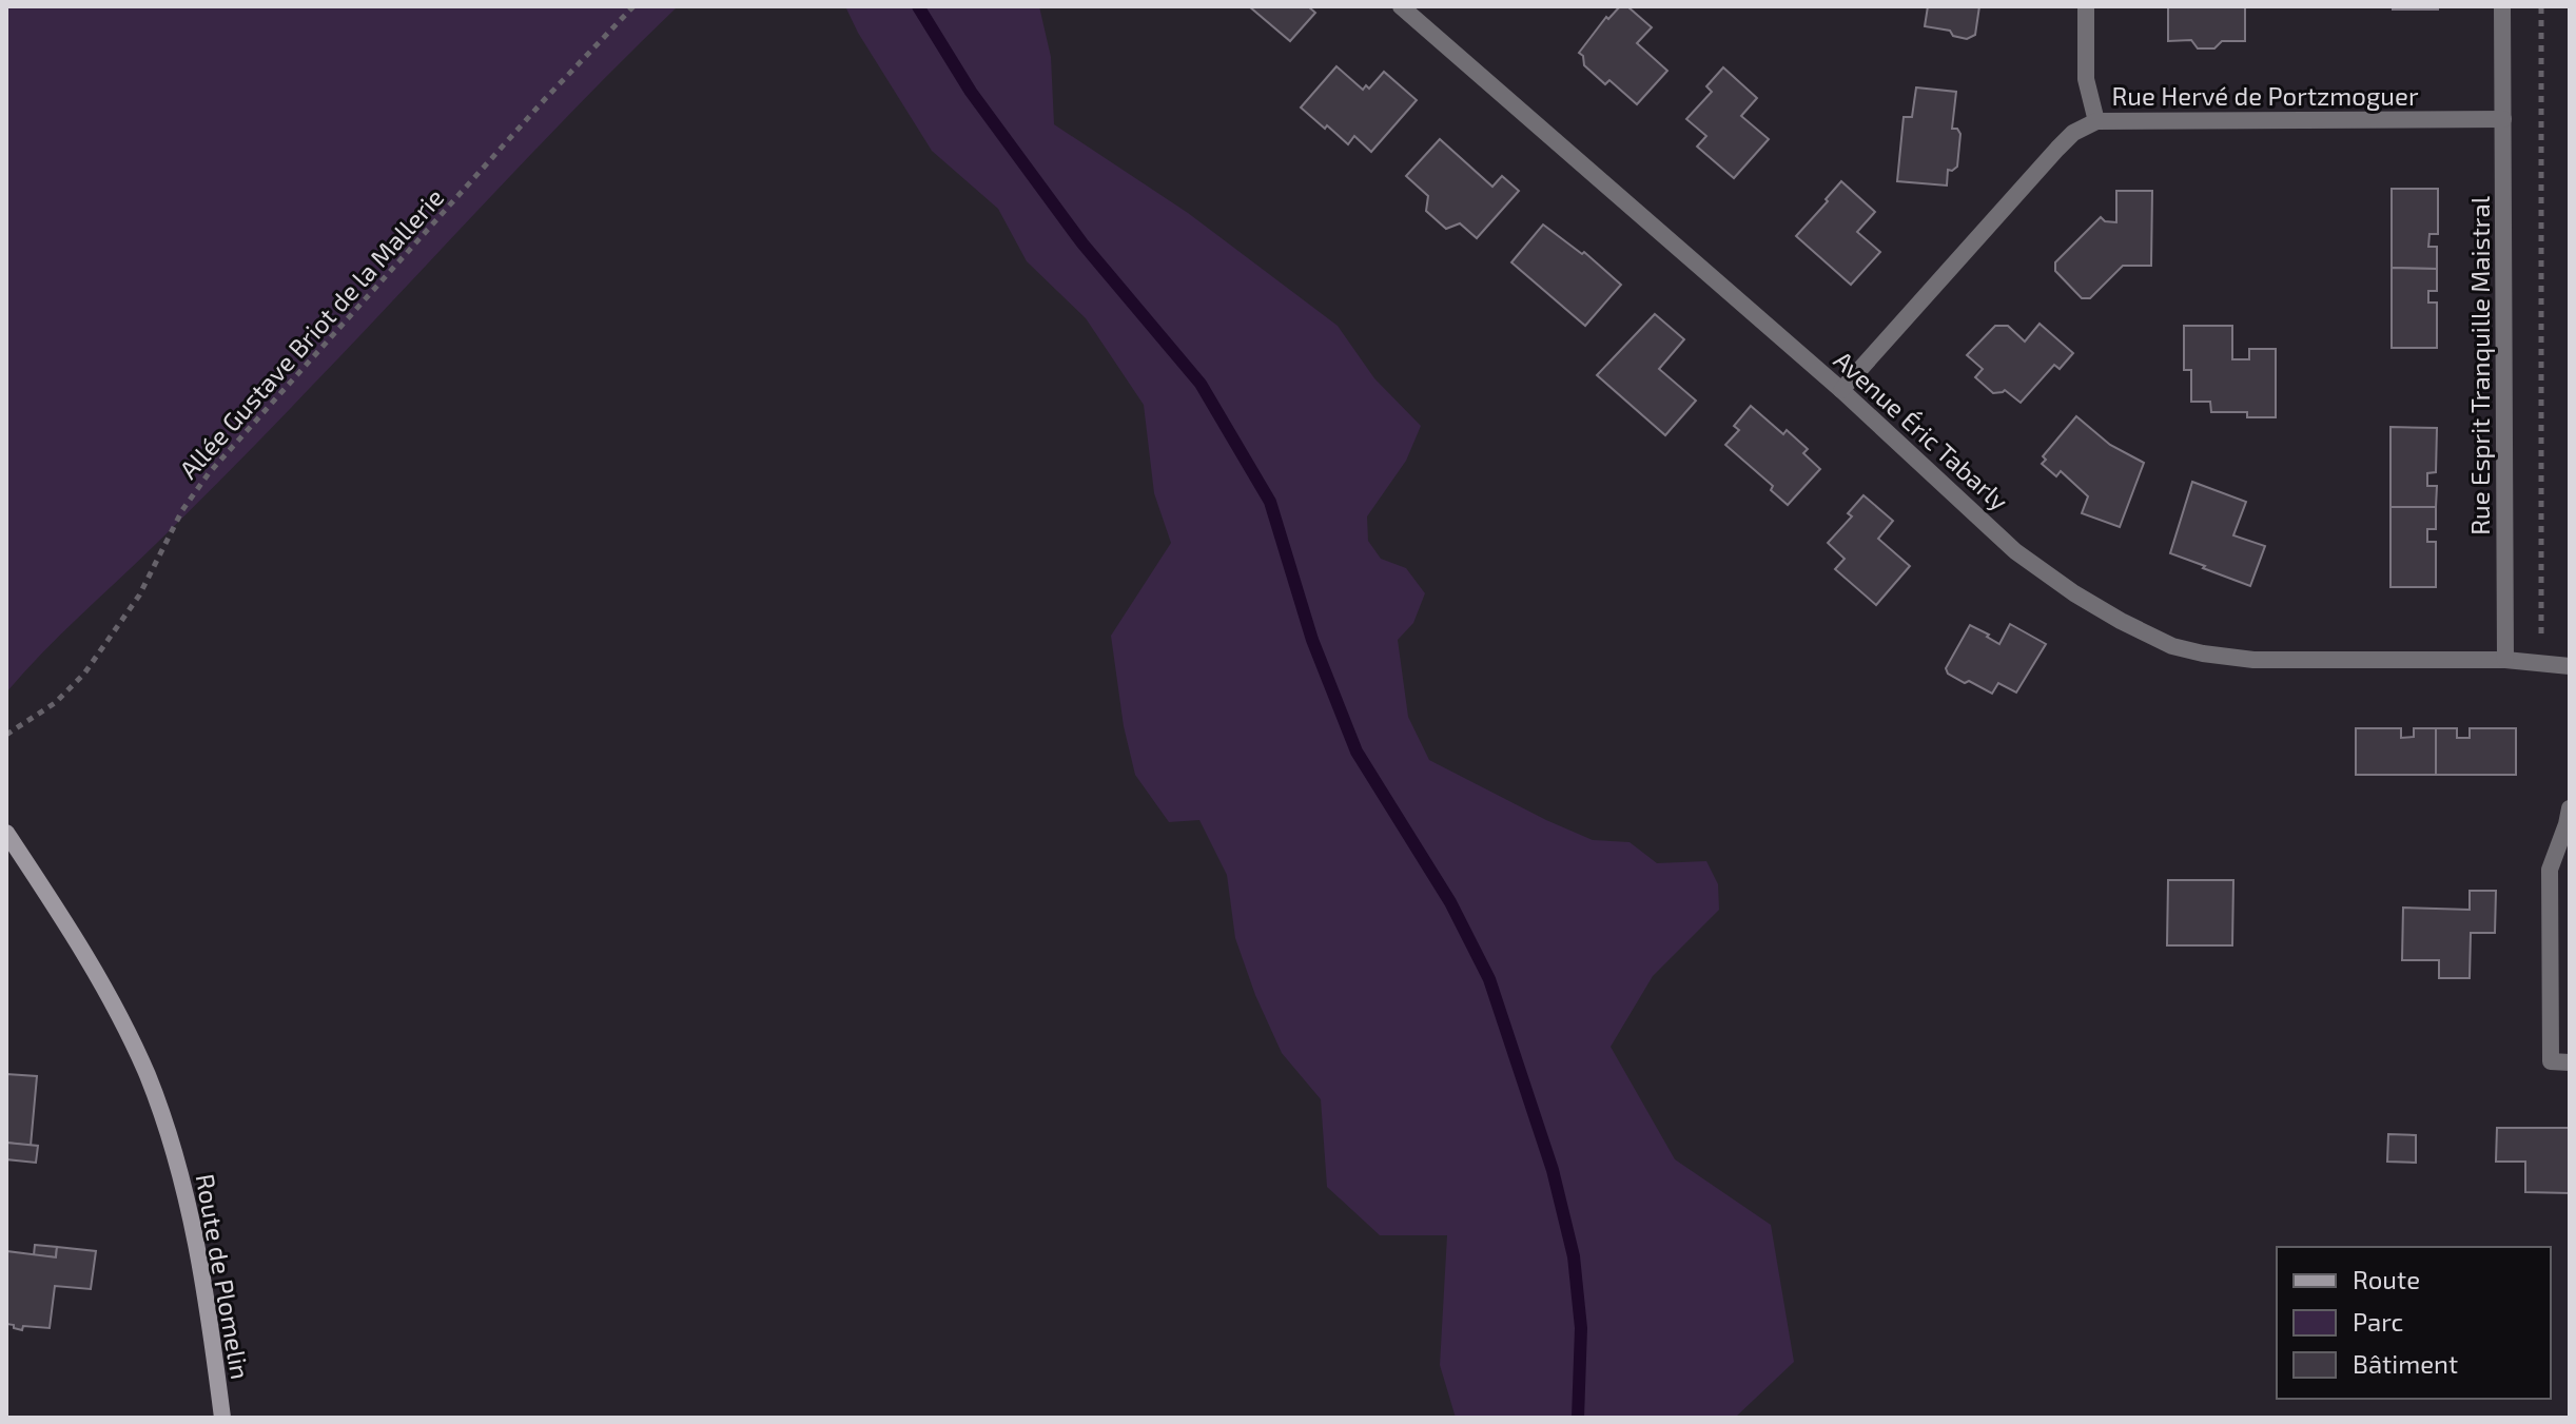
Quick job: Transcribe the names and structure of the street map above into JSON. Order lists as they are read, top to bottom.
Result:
{
  "streets": {
    "street": [
      "Rue Hervé de Portzmoguer",
      "Rue Esprit Tranquille Maistral",
      "Avenue Éric Tabarly",
      "Route de Plomelin"
    ],
    "path": ["Allée Gustave Briot de la Mallerie"]
  },
  "crossings": [
    ["Rue Hervé de Portzmoguer", "Rue Esprit Tranquille Maistral"],
    ["Rue Hervé de Portzmoguer", "Avenue Éric Tabarly"],
    ["Rue Esprit Tranquille Maistral", "Avenue Éric Tabarly"]
  ],
  "legend": ["Route", "Parc", "Bâtiment"]
}
